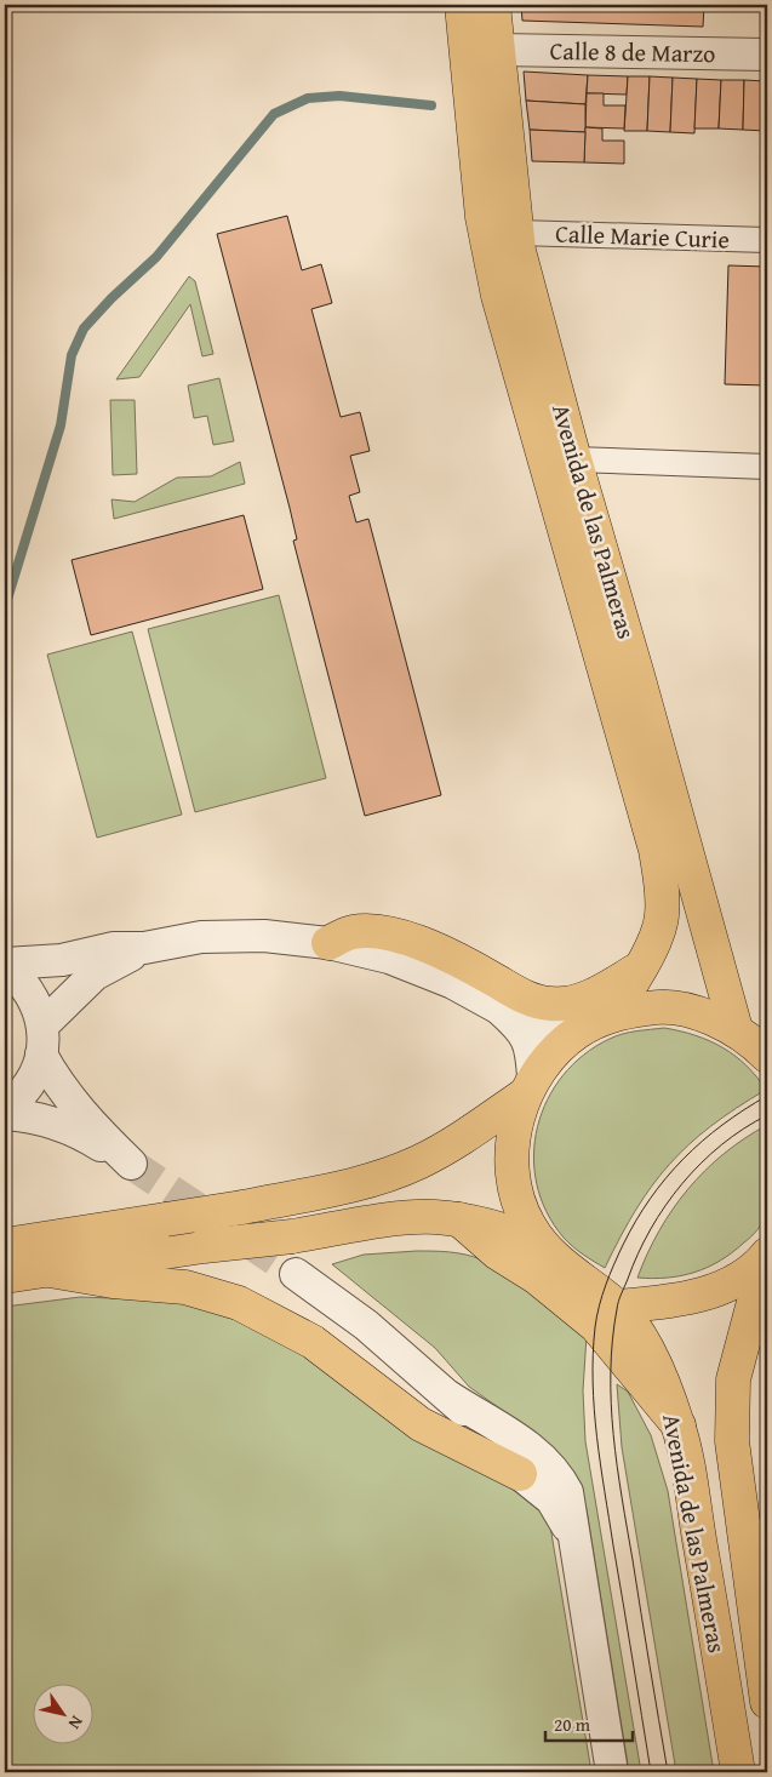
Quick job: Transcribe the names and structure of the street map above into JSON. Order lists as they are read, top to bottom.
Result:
{
  "streets": {
    "main road": ["Avenida de las Palmeras"],
    "street": ["Calle 8 de Marzo", "Calle Marie Curie"]
  },
  "crossings": [
    ["Calle 8 de Marzo", "Avenida de las Palmeras"],
    ["Calle Marie Curie", "Avenida de las Palmeras"]
  ],
  "scale_bar": "20 m",
  "north": "bottom right"
}
